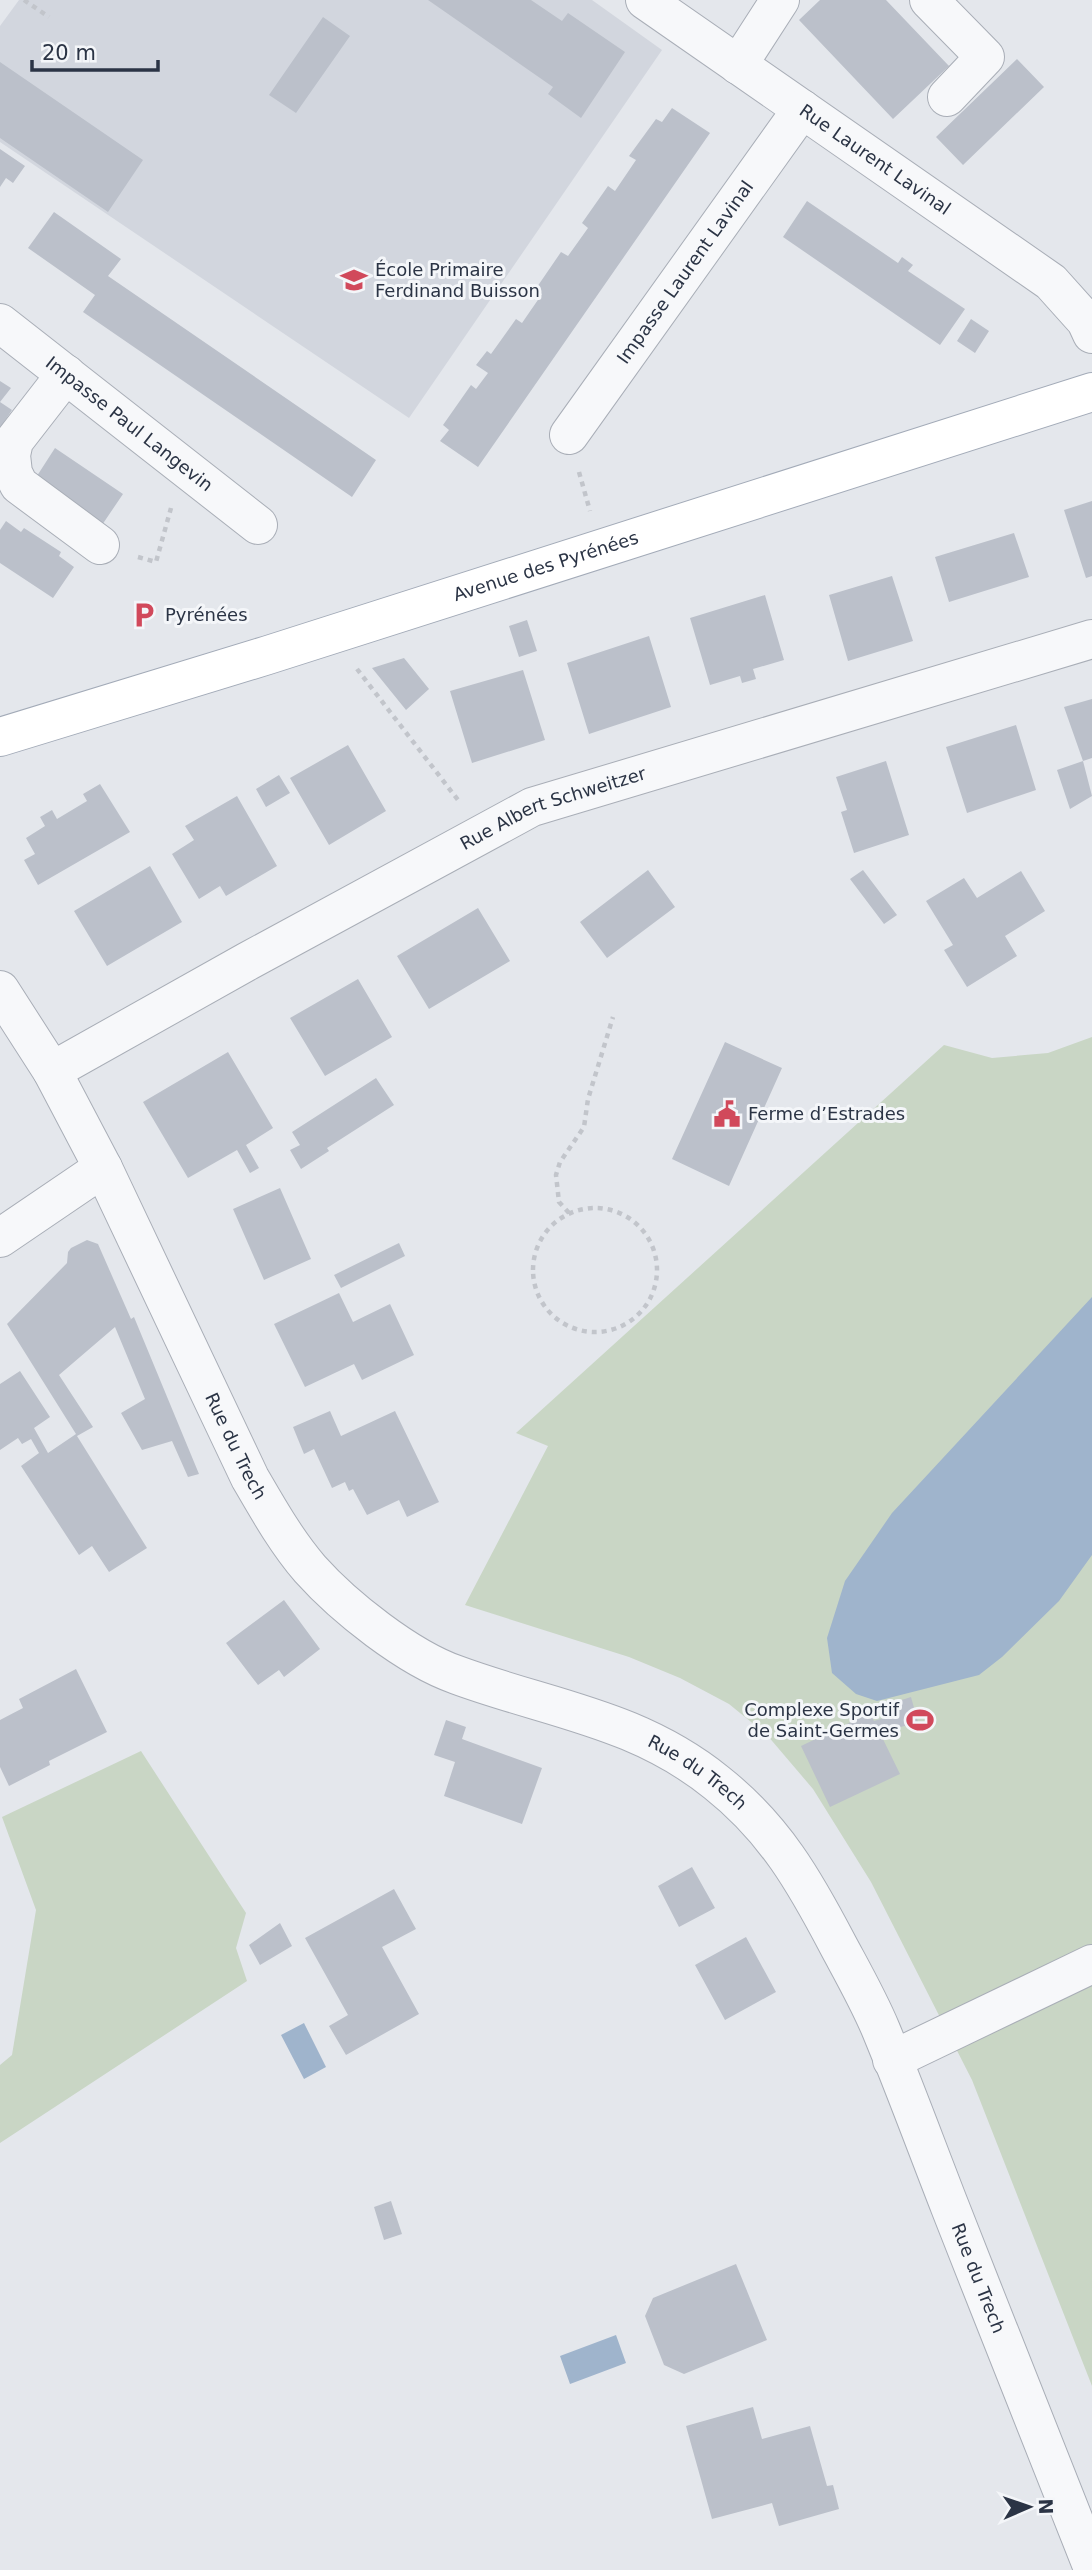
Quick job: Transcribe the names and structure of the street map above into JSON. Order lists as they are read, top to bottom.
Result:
{
  "streets": {
    "main road": ["Avenue des Pyrénées"],
    "street": [
      "Rue Laurent Lavinal",
      "Impasse Laurent Lavinal",
      "Impasse Paul Langevin",
      "Rue Albert Schweitzer",
      "Rue du Trech"
    ]
  },
  "crossings": [
    ["Rue Laurent Lavinal", "Impasse Laurent Lavinal"],
    ["Rue Albert Schweitzer", "Rue du Trech"]
  ],
  "places": {
    "school or university": ["École Primaire Ferdinand Buisson"],
    "parking": ["Pyrénées"],
    "public building": ["Ferme d’Estrades"],
    "sports": ["Complexe Sportif de Saint-Germes"]
  },
  "scale_bar": "20 m",
  "north": "right"
}
